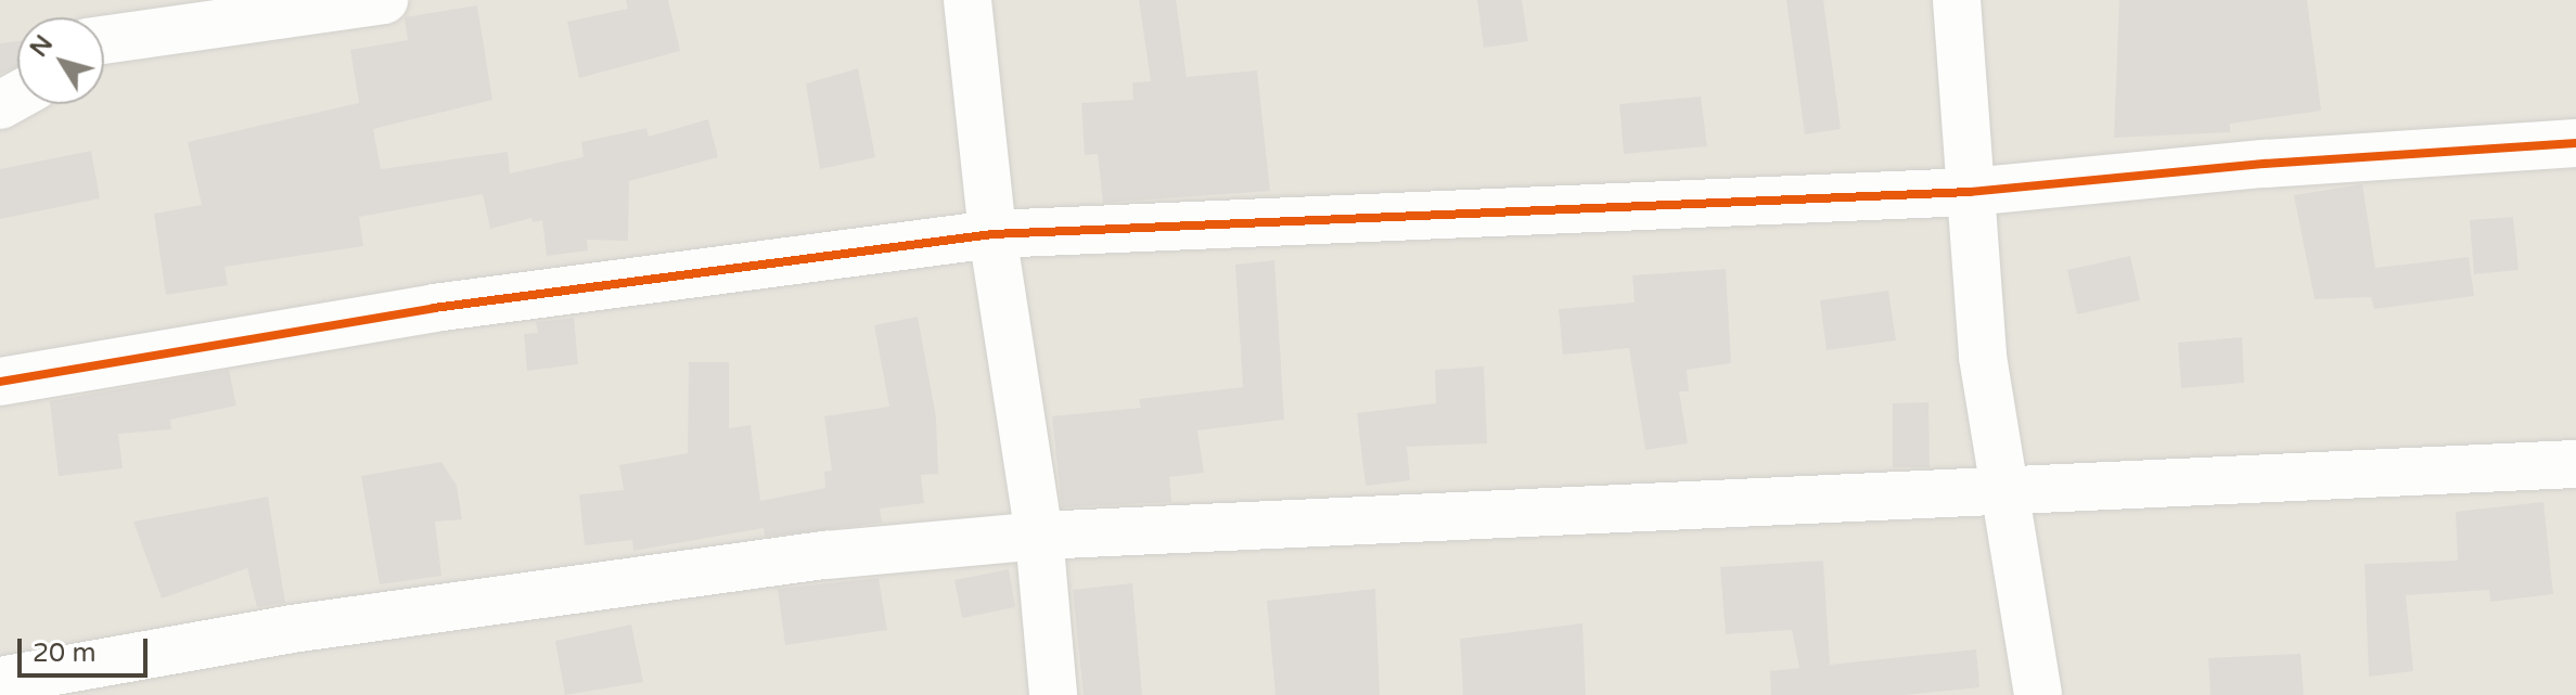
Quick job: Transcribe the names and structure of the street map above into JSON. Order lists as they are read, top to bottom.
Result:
{
  "scale_bar": "20 m",
  "north": "top left"
}
